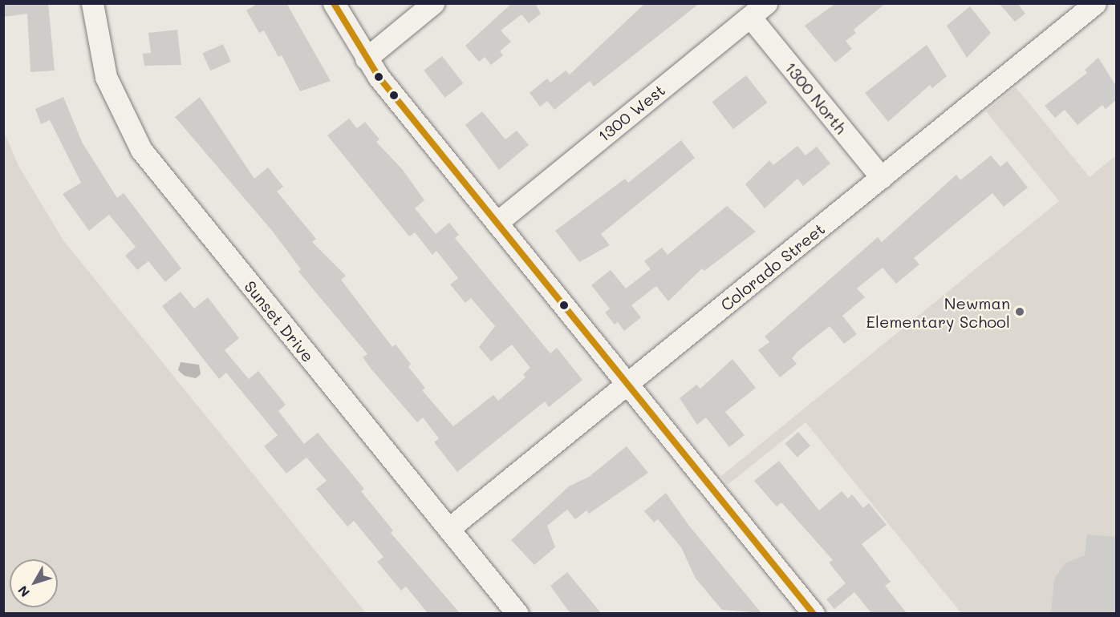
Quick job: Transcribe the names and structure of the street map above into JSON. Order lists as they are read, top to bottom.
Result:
{
  "streets": {
    "street": [
      "1300 North",
      "1300 West",
      "Colorado Street",
      "Sunset Drive"
    ]
  },
  "crossings": [
    ["1300 North", "1300 West"],
    ["1300 North", "Colorado Street"],
    ["Colorado Street", "Sunset Drive"]
  ],
  "places": ["Newman Elementary School"],
  "north": "bottom left"
}
